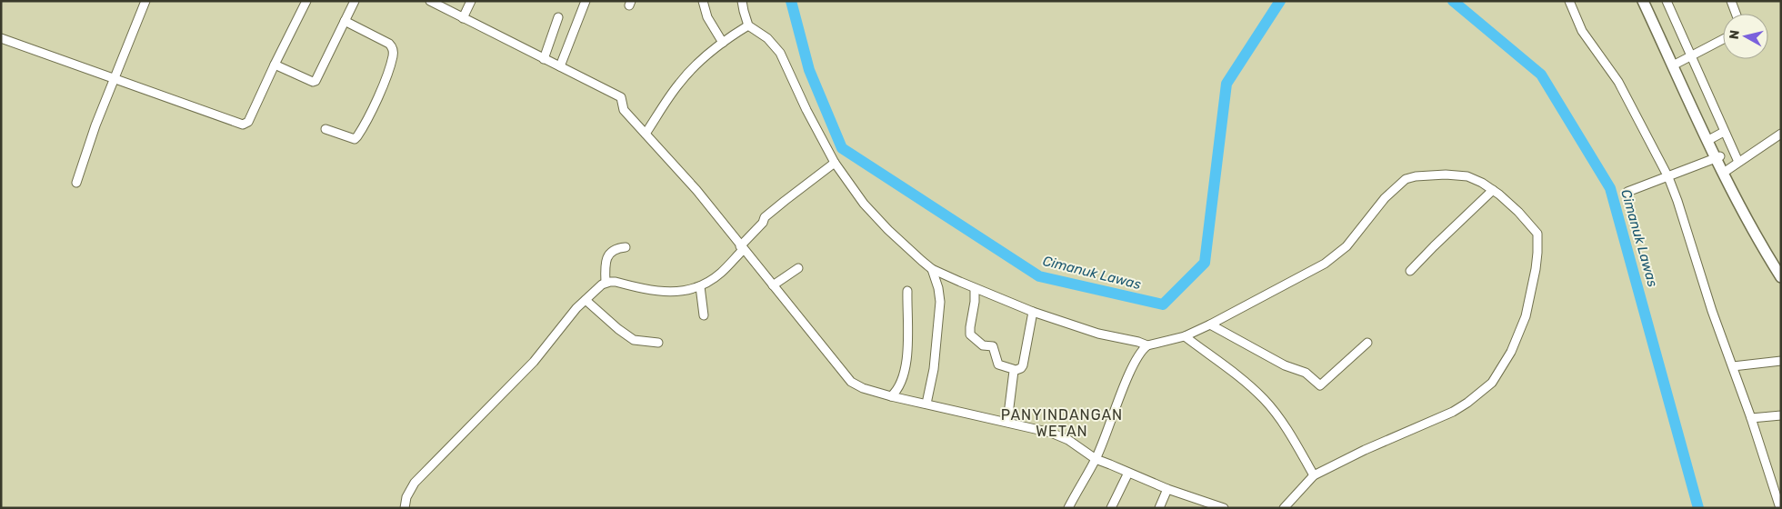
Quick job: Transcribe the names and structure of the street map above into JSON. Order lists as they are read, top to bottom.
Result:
{
  "districts": ["PANYINDANGAN WETAN"],
  "water": ["Cimanuk Lawas"],
  "north": "left"
}
